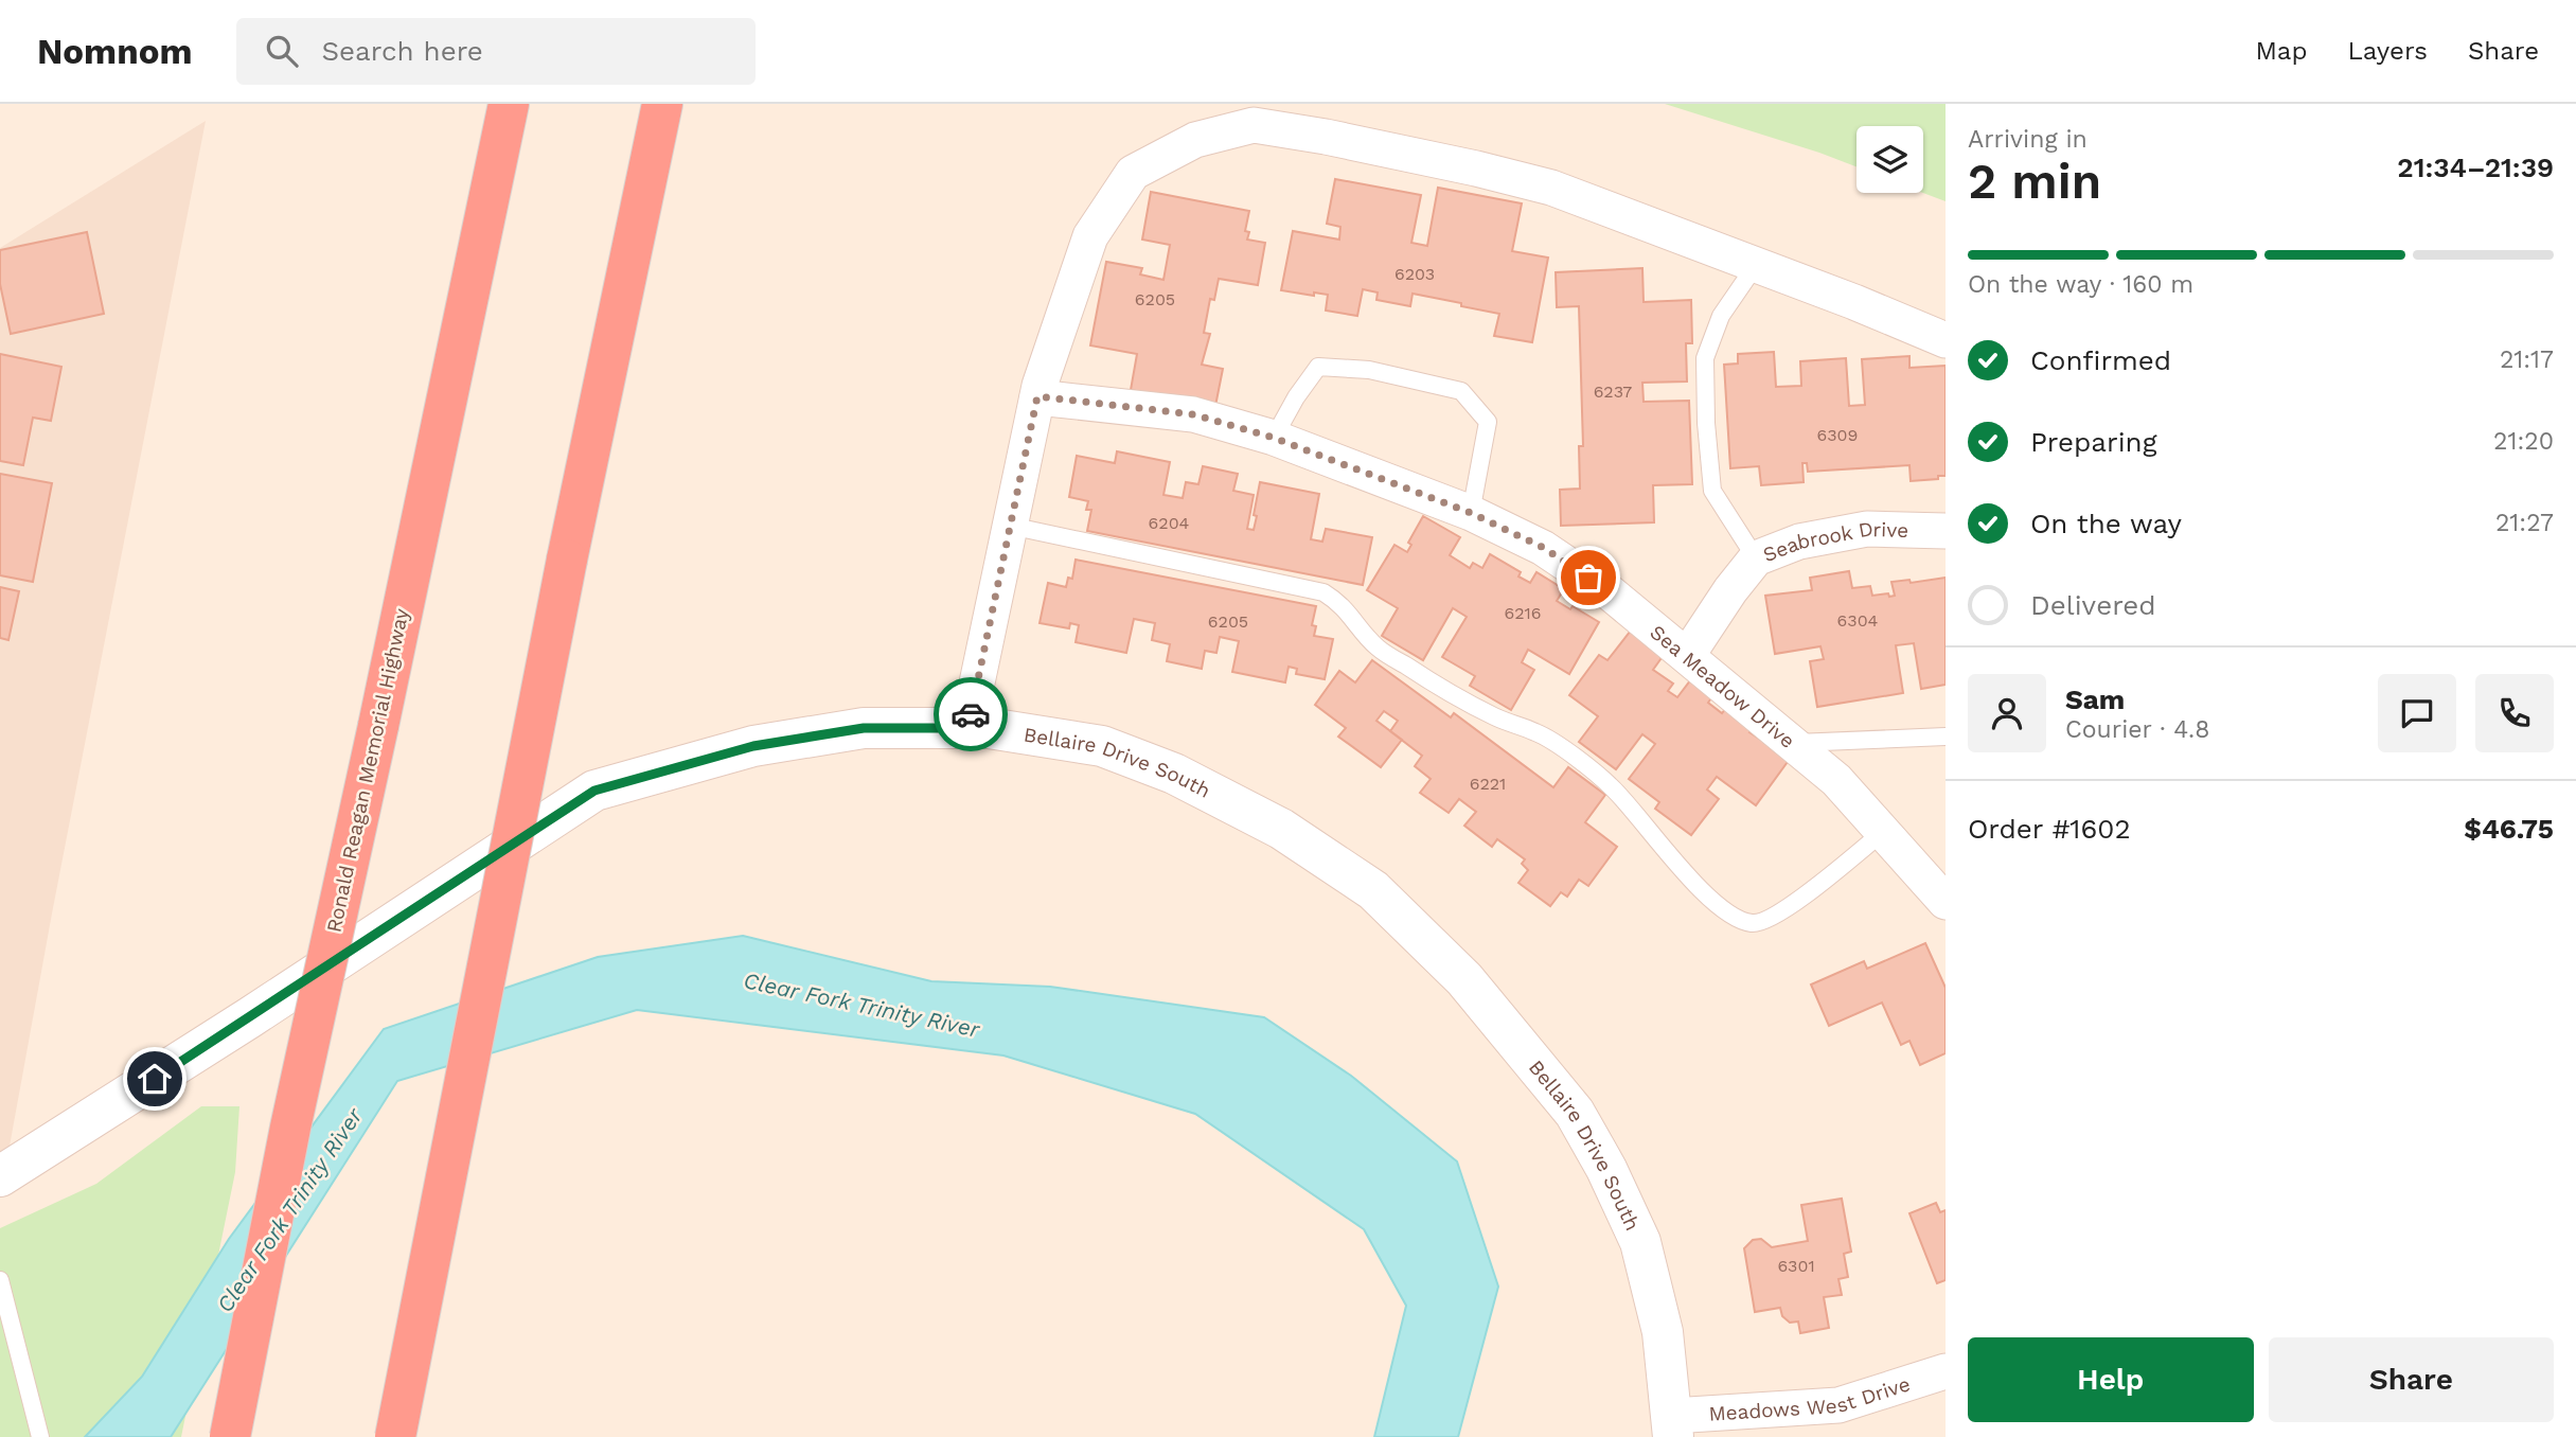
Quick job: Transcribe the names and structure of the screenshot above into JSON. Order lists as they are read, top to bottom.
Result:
{
  "streets": {
    "highway": ["Ronald Reagan Memorial Highway"],
    "street": [
      "Seabrook Drive",
      "Sea Meadow Drive",
      "Bellaire Drive South",
      "Meadows West Drive"
    ]
  },
  "crossings": [
    ["Seabrook Drive", "Sea Meadow Drive"],
    ["Bellaire Drive South", "Meadows West Drive"]
  ],
  "water": ["Clear Fork Trinity River"],
  "house_numbers": [
    "6203",
    "6205",
    "6237",
    "6309",
    "6204",
    "6216",
    "6304",
    "6205",
    "6221",
    "6301"
  ],
  "page": {
    "header": "Nomnom",
    "search": "Search here",
    "nav": ["Map", "Layers", "Share"],
    "heading": ["2 min", "Arriving in", "21:34–21:39"],
    "panel": [
      "Sam",
      "Courier · 4.8",
      "Order #1602",
      "$46.75"
    ],
    "bar": "On the way · 160 m",
    "list": [
      ["Confirmed", "21:17"],
      ["Preparing", "21:20"],
      ["On the way", "21:27"],
      "Delivered"
    ],
    "buttons": ["Help", "Share"]
  }
}
